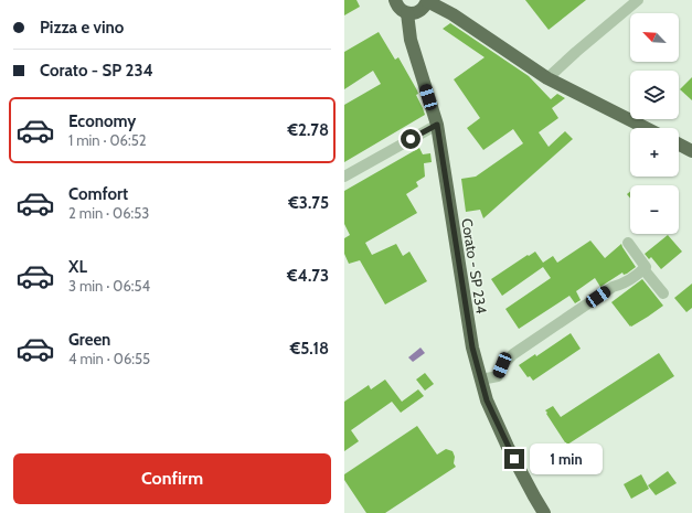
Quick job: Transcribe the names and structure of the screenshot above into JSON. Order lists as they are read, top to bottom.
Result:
{
  "streets": {
    "main road": ["Corato - SP 234"]
  },
  "north": "top left",
  "page": {
    "banner": ["Pizza e vino", "Corato - SP 234"],
    "map_buttons": ["+", "−"],
    "list": [
      {
        "name": "Economy",
        "note": "1 min · 06:52",
        "value": "€2.78"
      },
      {
        "name": "Comfort",
        "note": "2 min · 06:53",
        "value": "€3.75"
      },
      {
        "name": "XL",
        "note": "3 min · 06:54",
        "value": "€4.73"
      },
      {
        "name": "Green",
        "note": "4 min · 06:55",
        "value": "€5.18"
      }
    ],
    "bubble": "1 min",
    "buttons": "Confirm"
  }
}
